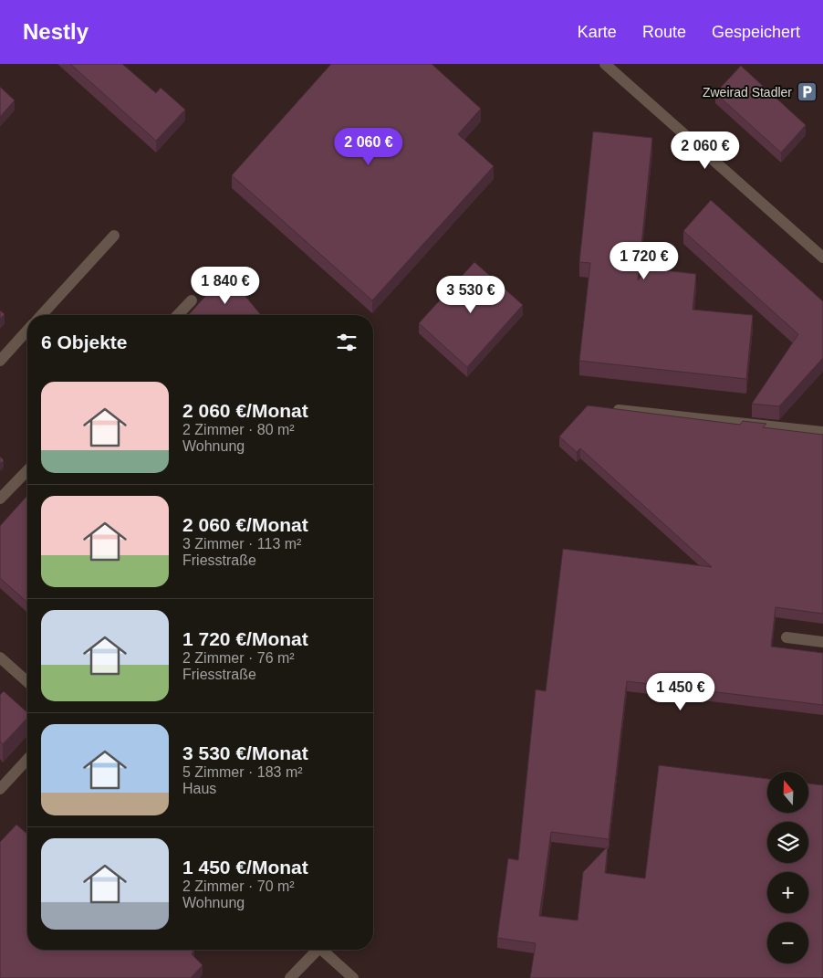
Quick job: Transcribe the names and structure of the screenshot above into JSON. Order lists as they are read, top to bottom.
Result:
{
  "places": {
    "parking": ["Zweirad Stadler"]
  },
  "north": "top",
  "page": {
    "header": "Nestly",
    "nav": ["Karte", "Route", "Gespeichert"],
    "price": [
      "2 060 €",
      "2 060 €",
      "1 720 €",
      "1 840 €",
      "3 530 €",
      "1 450 €"
    ],
    "heading": "6 Objekte",
    "list": [
      {
        "name": "2 060 €/Monat",
        "note": "2 Zimmer · 80 m² · Wohnung"
      },
      {
        "name": "2 060 €/Monat",
        "note": "3 Zimmer · 113 m² · Friesstraße"
      },
      {
        "name": "1 720 €/Monat",
        "note": "2 Zimmer · 76 m² · Friesstraße"
      },
      {
        "name": "3 530 €/Monat",
        "note": "5 Zimmer · 183 m² · Haus"
      },
      {
        "name": "1 450 €/Monat",
        "note": "2 Zimmer · 70 m² · Wohnung"
      }
    ],
    "map_buttons": ["+", "−"]
  }
}
